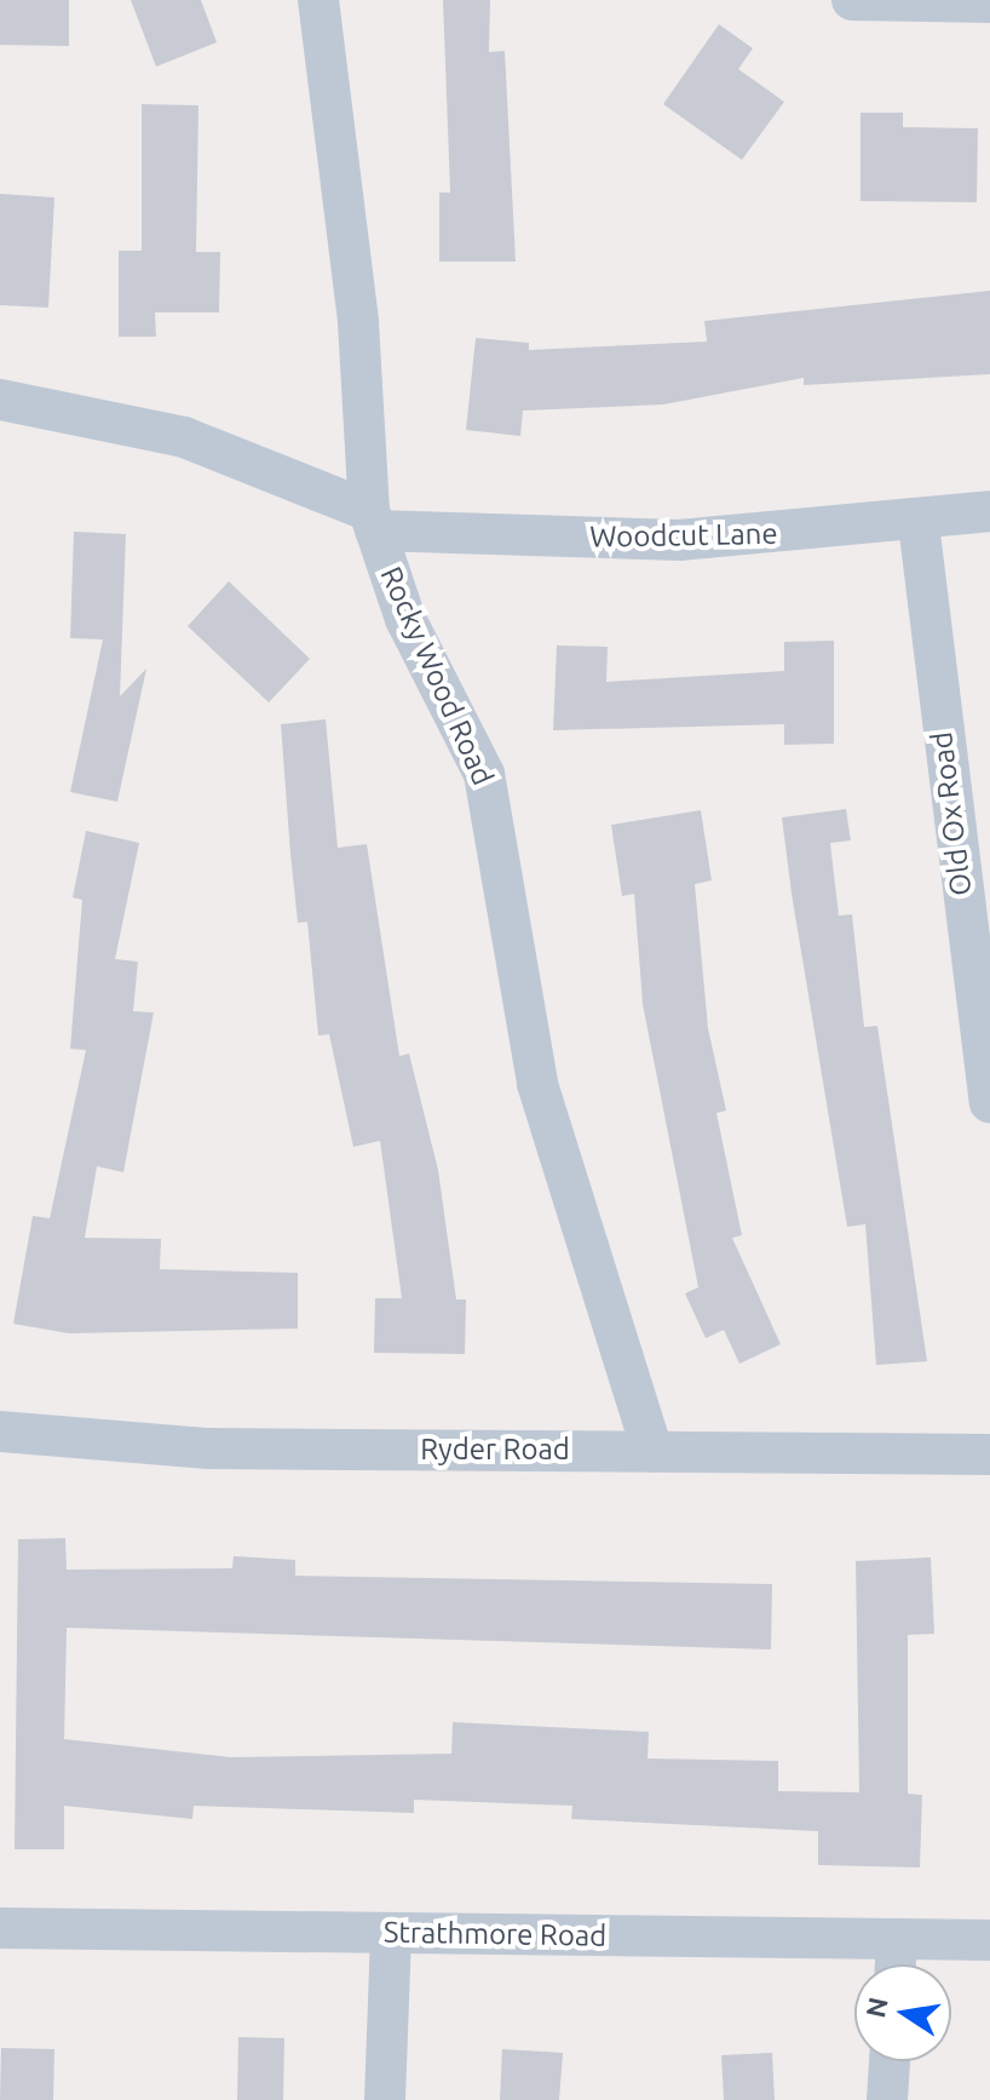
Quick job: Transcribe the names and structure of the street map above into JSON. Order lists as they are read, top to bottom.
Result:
{
  "streets": {
    "street": [
      "Woodcut Lane",
      "Rocky Wood Road",
      "Old Ox Road",
      "Ryder Road",
      "Strathmore Road"
    ]
  },
  "crossings": [
    ["Woodcut Lane", "Rocky Wood Road"],
    ["Woodcut Lane", "Old Ox Road"],
    ["Rocky Wood Road", "Ryder Road"]
  ],
  "north": "left"
}
